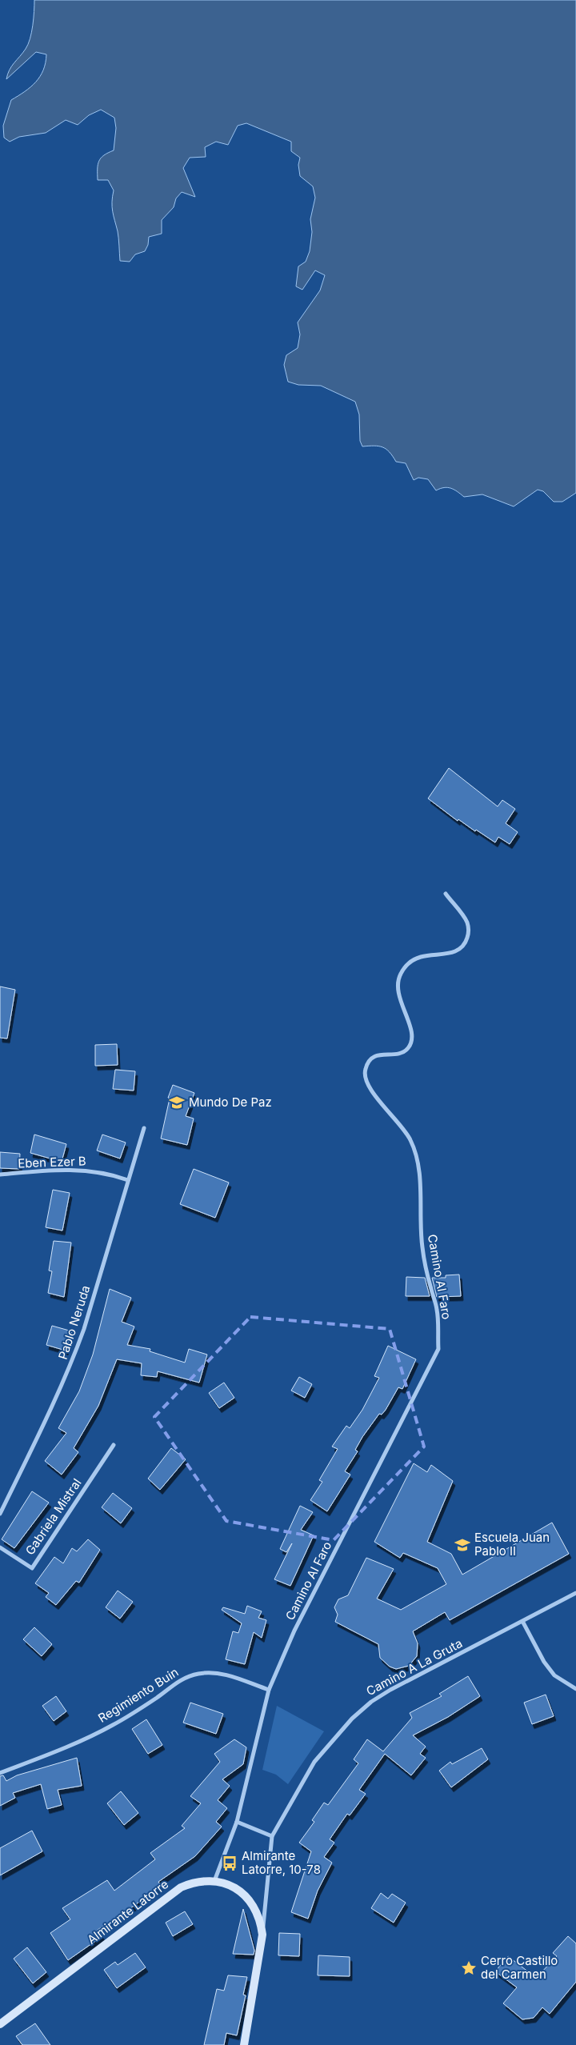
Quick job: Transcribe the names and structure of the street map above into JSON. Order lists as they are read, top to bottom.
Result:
{
  "streets": {
    "main road": ["Almirante Latorre"],
    "street": [
      "Eben Ezer B",
      "Camino Al Faro",
      "Pablo Neruda",
      "Gabriela Mistral",
      "Camino A La Gruta",
      "Regimiento Buin"
    ]
  },
  "crossings": [
    ["Eben Ezer B", "Pablo Neruda"],
    ["Camino Al Faro", "Regimiento Buin"],
    ["Camino Al Faro", "Almirante Latorre"],
    ["Camino A La Gruta", "Almirante Latorre"]
  ],
  "places": {
    "school or university": ["Mundo De Paz", "Escuela Juan Pablo II"],
    "bus stop": ["Almirante Latorre, 10-78"],
    "place": ["Cerro Castillo del Carmen"]
  }
}
